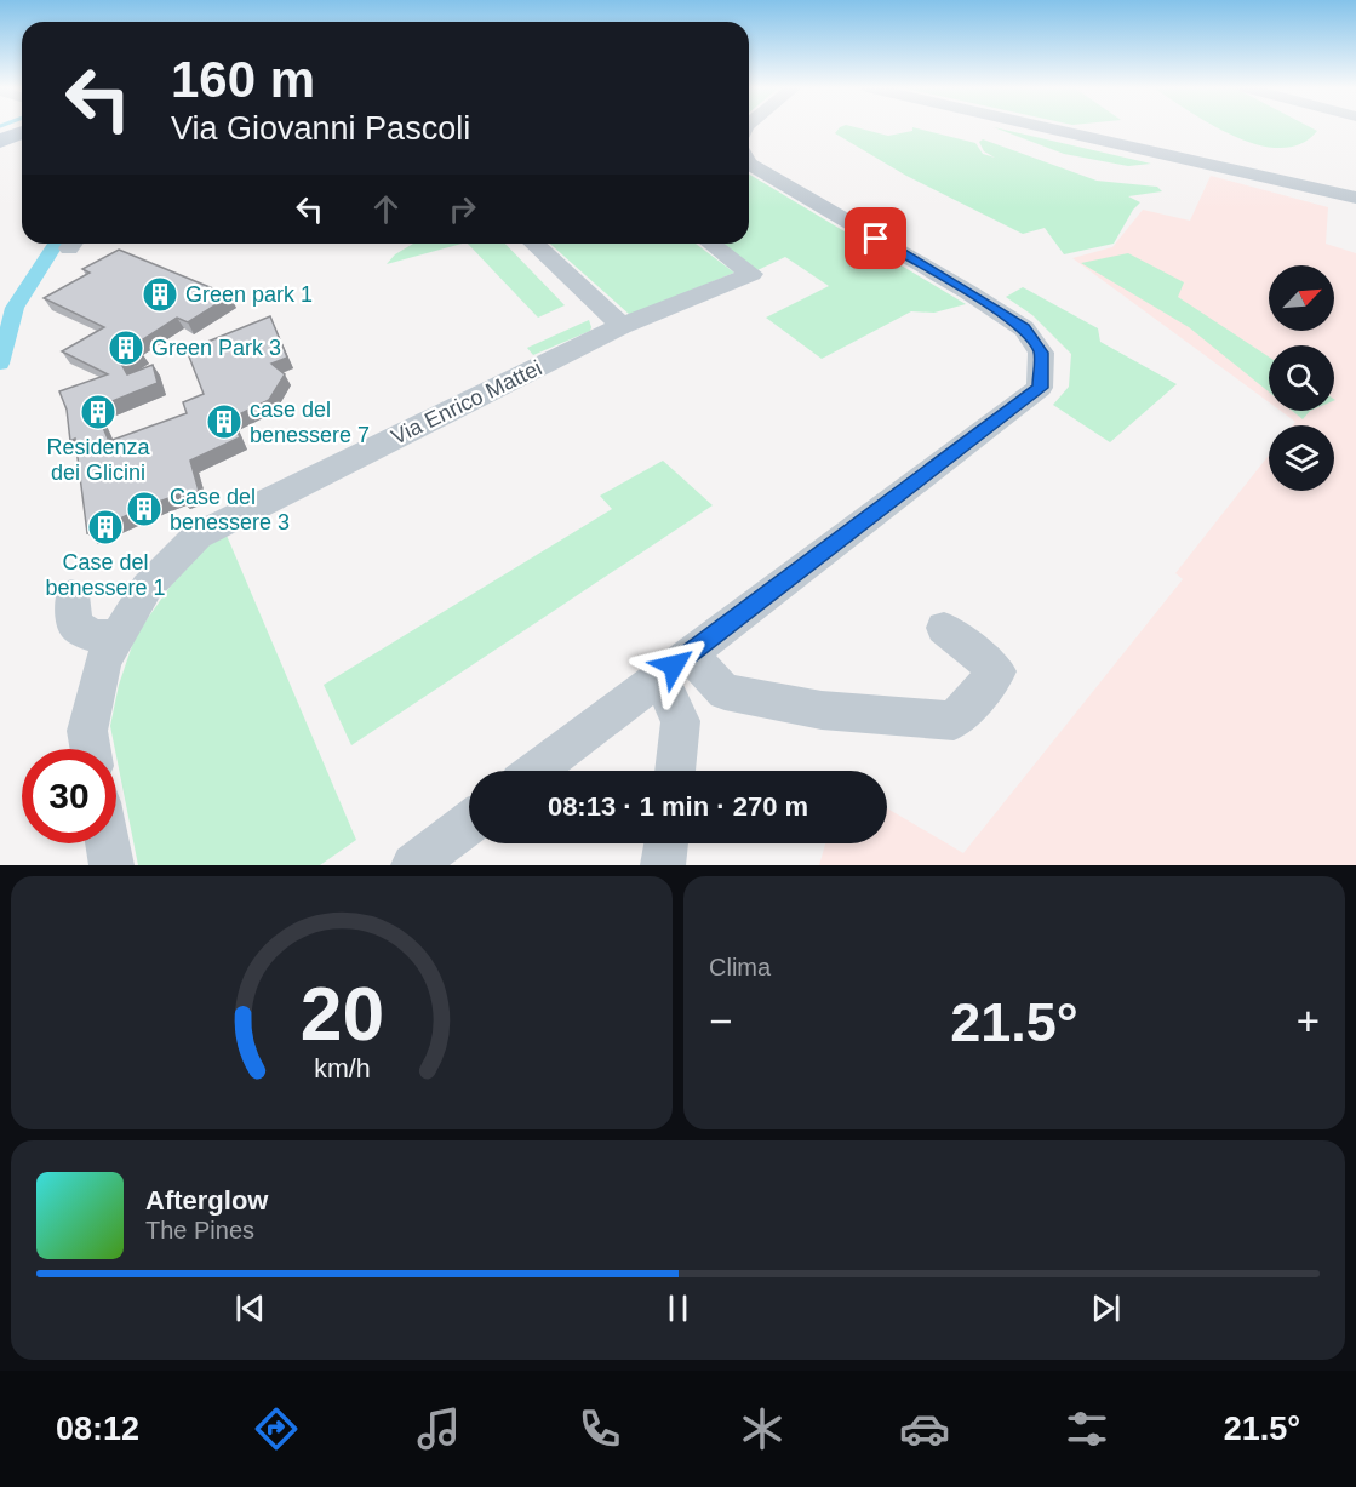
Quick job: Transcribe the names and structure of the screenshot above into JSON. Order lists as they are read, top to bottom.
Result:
{
  "streets": {
    "street": ["Via Enrico Mattei"]
  },
  "places": {
    "building": [
      "Green park 1",
      "Green Park 3",
      "Residenza dei Glicini",
      "case del benessere 7",
      "Case del benessere 3",
      "Case del benessere 1"
    ]
  },
  "north": "top right",
  "page": {
    "turn": ["160 m", "Via Giovanni Pascoli"],
    "limit": "30",
    "trip": "08:13 · 1 min · 270 m",
    "tile": "Clima",
    "heat": ["−", "21.5°", "+"],
    "song": ["Afterglow", "The Pines"],
    "tabs": ["08:12", "21.5°"],
    "gauge": ["20", "km/h"]
  }
}
